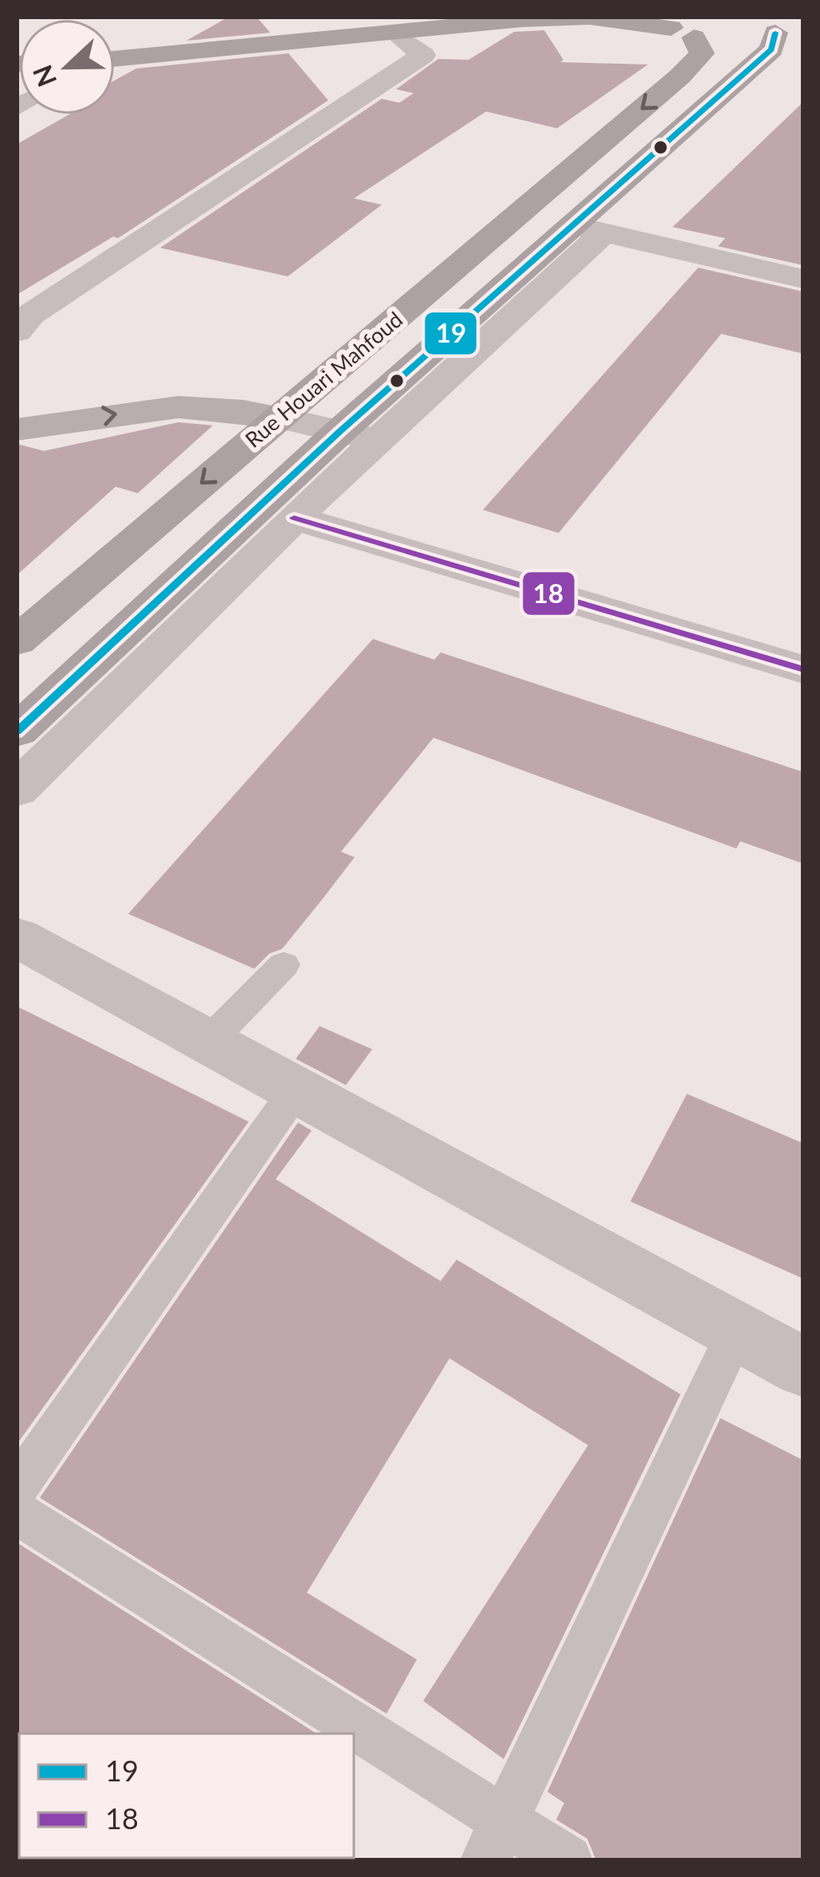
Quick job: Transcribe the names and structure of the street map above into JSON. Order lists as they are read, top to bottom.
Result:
{
  "streets": {
    "main road": ["Rue Houari Mahfoud"]
  },
  "lines": ["transit line 19", "transit line 18"],
  "legend": ["19", "18"],
  "north": "left"
}
